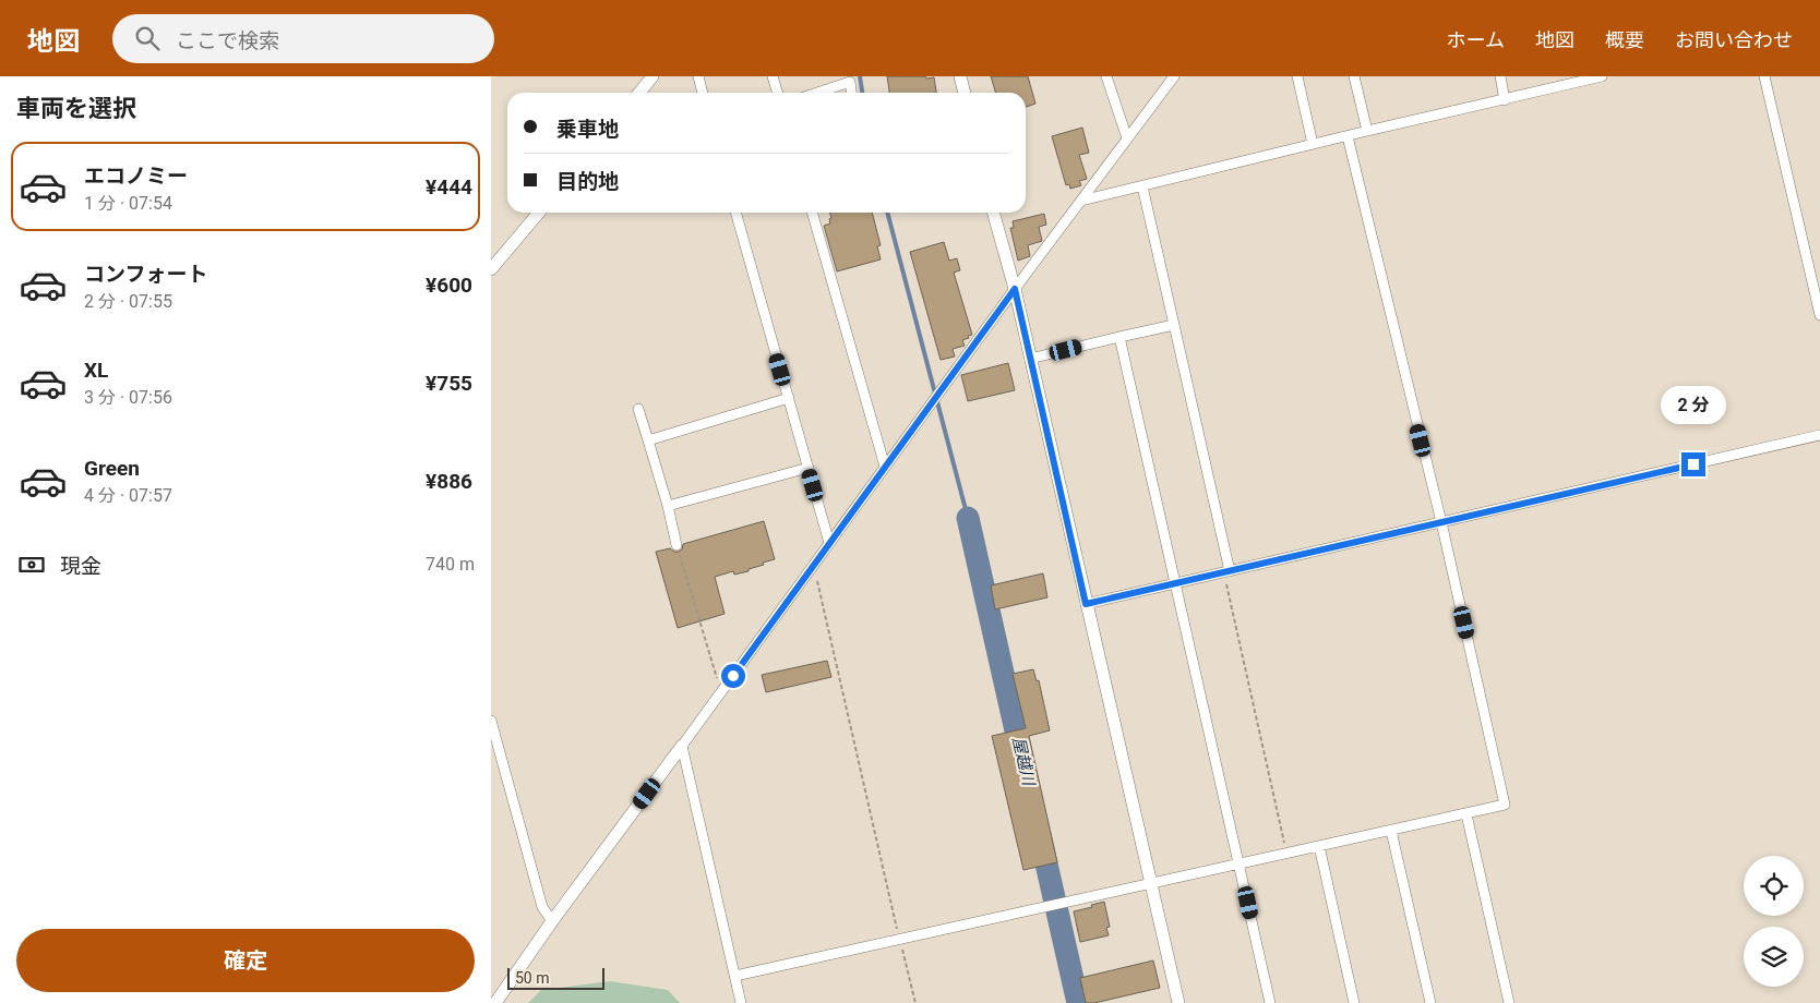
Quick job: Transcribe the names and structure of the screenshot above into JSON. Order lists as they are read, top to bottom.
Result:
{
  "water": ["屋越川"],
  "scale_bar": "50 m",
  "page": {
    "header": "地図",
    "search": "ここで検索",
    "nav": [
      "ホーム",
      "地図",
      "概要",
      "お問い合わせ"
    ],
    "heading": "車両を選択",
    "banner": ["乗車地", "目的地"],
    "list": [
      {
        "name": "エコノミー",
        "note": "1 分 · 07:54",
        "value": "¥444"
      },
      {
        "name": "コンフォート",
        "note": "2 分 · 07:55",
        "value": "¥600"
      },
      {
        "name": "XL",
        "note": "3 分 · 07:56",
        "value": "¥755"
      },
      {
        "name": "Green",
        "note": "4 分 · 07:57",
        "value": "¥886"
      }
    ],
    "bubble": "2 分",
    "pay": ["現金", "740 m"],
    "buttons": "確定",
    "scale": "50 m"
  }
}
